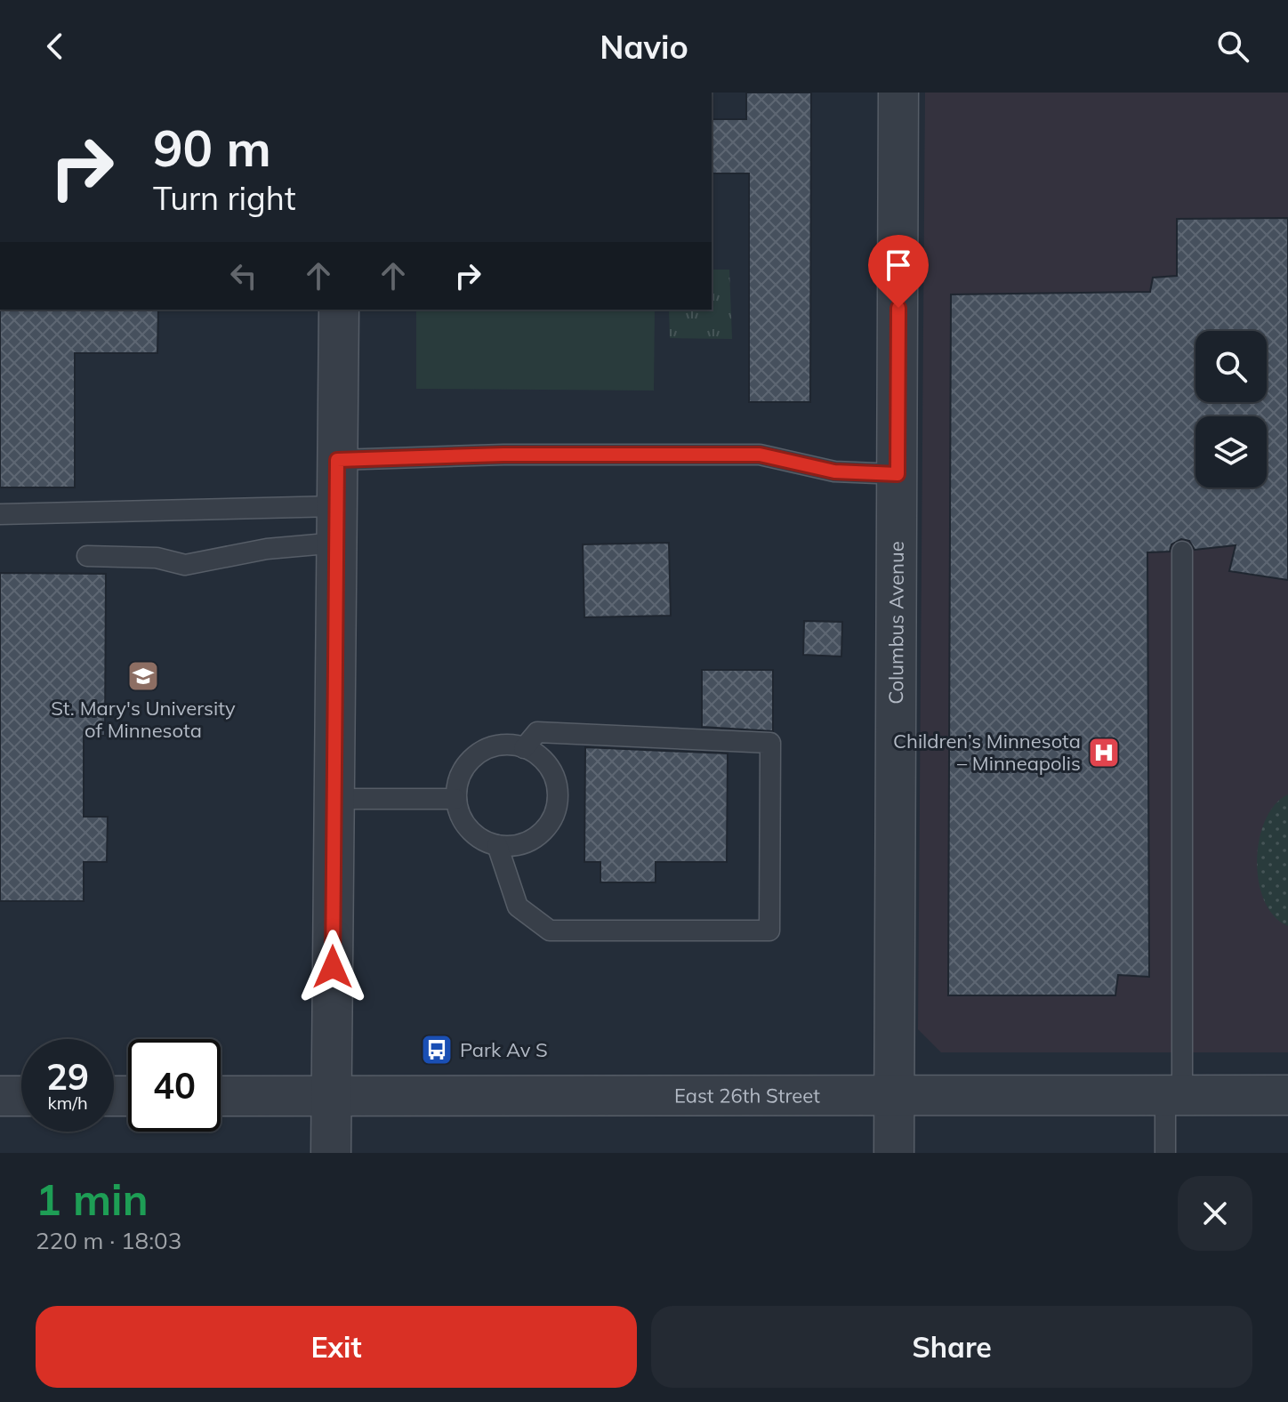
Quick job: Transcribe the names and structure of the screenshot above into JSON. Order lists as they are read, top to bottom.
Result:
{
  "streets": {
    "street": ["Columbus Avenue", "East 26th Street"]
  },
  "crossings": [
    ["Columbus Avenue", "East 26th Street"]
  ],
  "places": {
    "school or university": ["St. Mary's University of Minnesota"],
    "hospital": ["Children’s Minnesota – Minneapolis"],
    "bus stop": ["Park Av S"]
  },
  "page": {
    "header": "Navio",
    "turn": ["90 m", "Turn right"],
    "speed": "29 km/h",
    "limit": "40",
    "heading": ["1 min", "220 m · 18:03"],
    "buttons": ["Exit", "Share"]
  }
}
